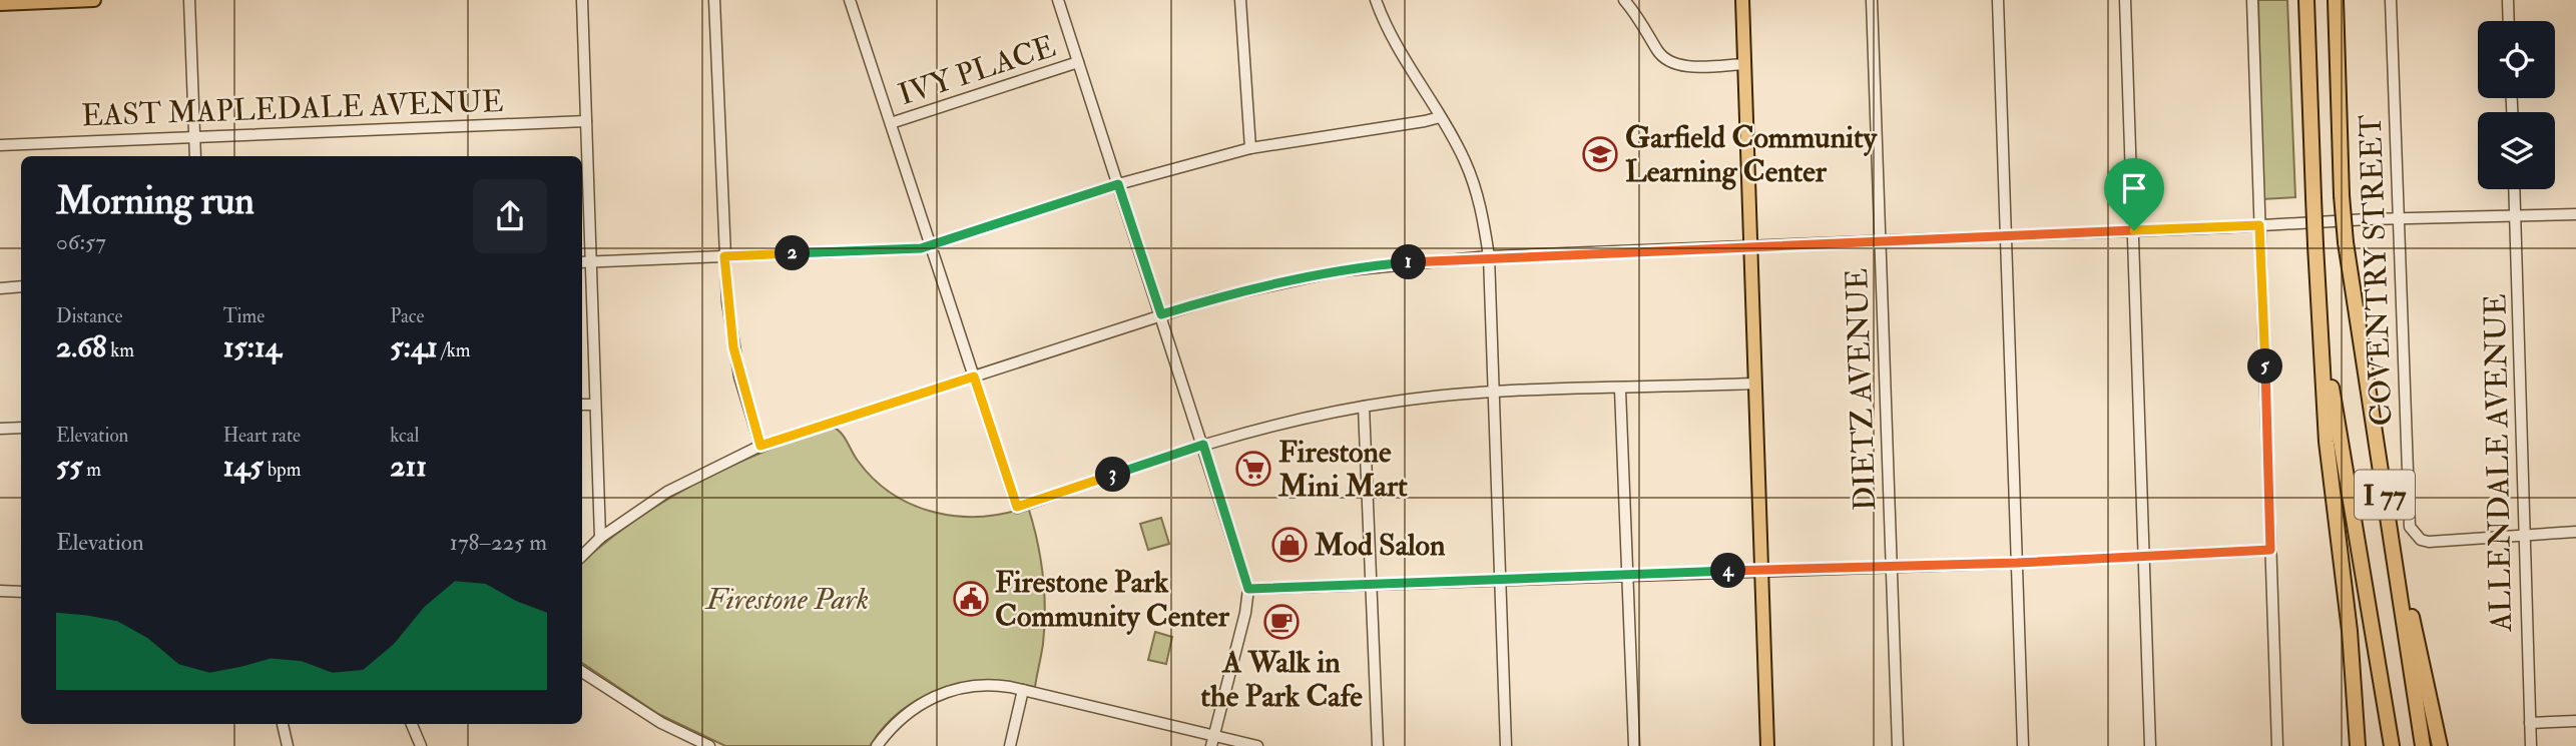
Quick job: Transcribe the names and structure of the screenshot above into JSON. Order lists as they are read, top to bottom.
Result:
{
  "streets": {
    "highway": ["I 77"],
    "street": [
      "IVY PLACE",
      "EAST MAPLEDALE AVENUE",
      "COVENTRY STREET",
      "DIETZ AVENUE",
      "ALLENDALE AVENUE"
    ]
  },
  "crossings": [
    ["COVENTRY STREET", "ALLENDALE AVENUE"]
  ],
  "parks": ["Firestone Park"],
  "places": {
    "school or university": ["Garfield Community Learning Center"],
    "supermarket": ["Firestone Mini Mart"],
    "shop": ["Mod Salon"],
    "public building": ["Firestone Park Community Center"],
    "cafe": ["A Walk in the Park Cafe"]
  },
  "page": {
    "heading": ["Morning run", "06:57"],
    "pins": [
      "2",
      "1",
      "5",
      "3",
      "4"
    ],
    "stats": [
      ["Distance", "2.68 km"],
      ["Time", "15:14"],
      ["Pace", "5:41 /km"],
      ["Elevation", "55 m"],
      ["Heart rate", "145 bpm"],
      ["kcal", "211"]
    ],
    "chart": ["Elevation", "178–225 m"]
  }
}
